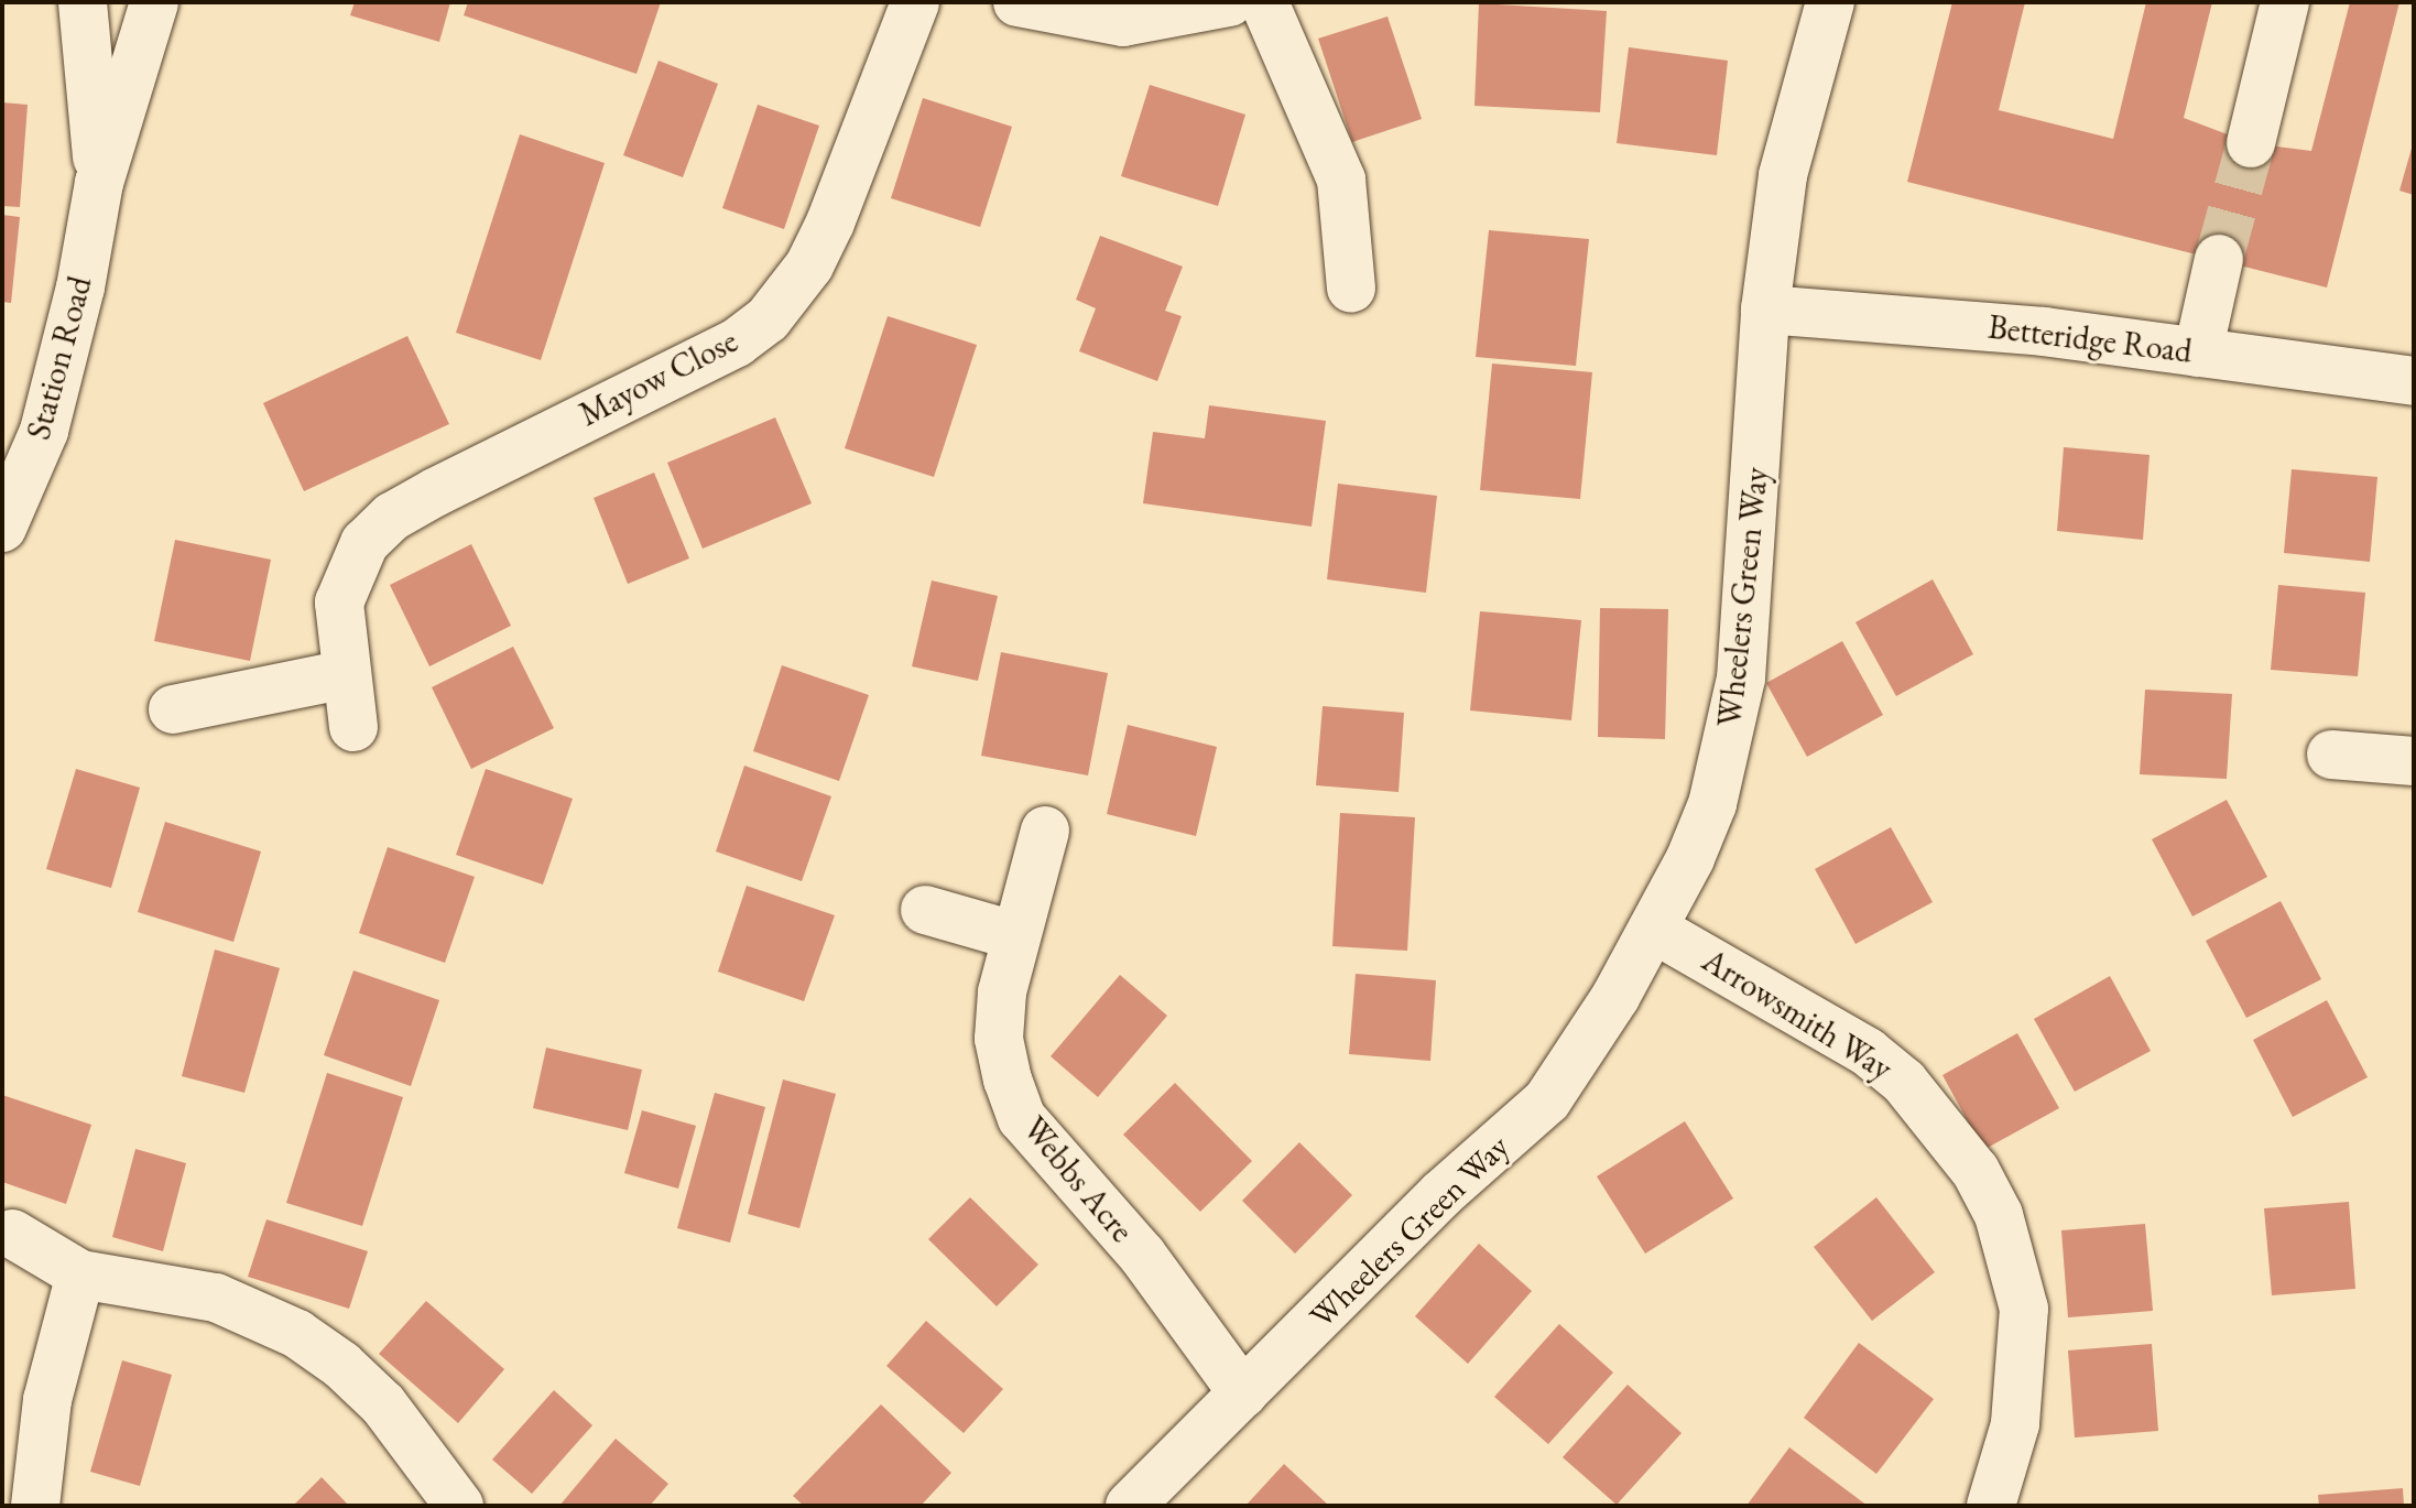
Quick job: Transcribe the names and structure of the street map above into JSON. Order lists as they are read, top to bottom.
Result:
{
  "streets": {
    "street": [
      "Betteridge Road",
      "Station Road",
      "Mayow Close",
      "Wheelers Green Way",
      "Arrowsmith Way",
      "Webbs Acre"
    ]
  },
  "crossings": [
    ["Betteridge Road", "Wheelers Green Way"],
    ["Wheelers Green Way", "Arrowsmith Way"],
    ["Wheelers Green Way", "Webbs Acre"]
  ]
}
